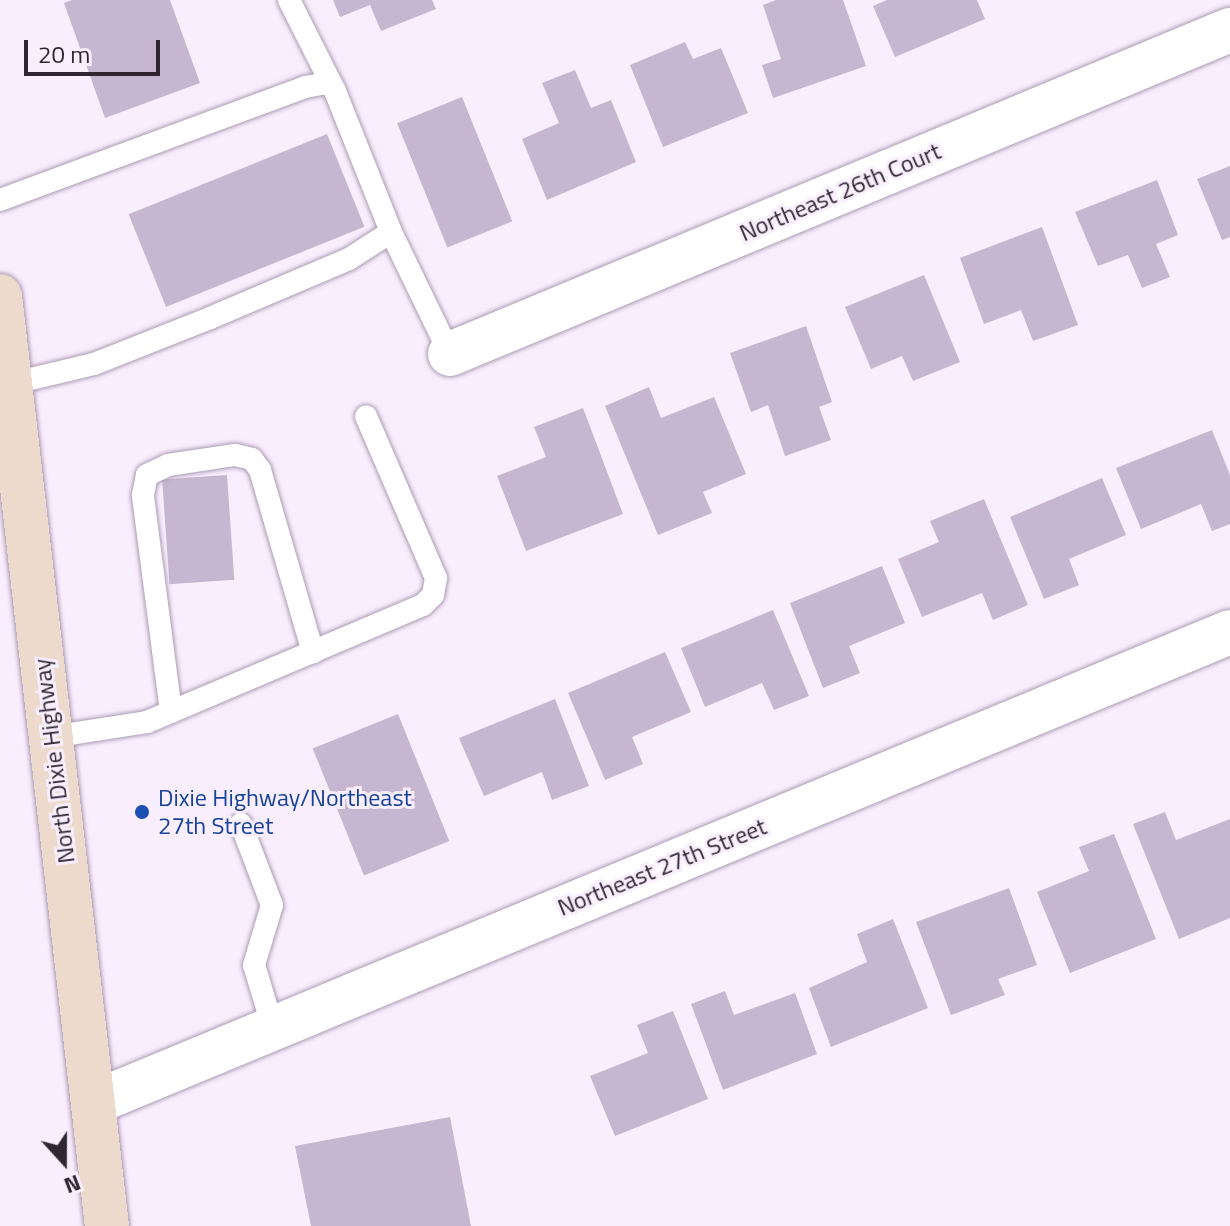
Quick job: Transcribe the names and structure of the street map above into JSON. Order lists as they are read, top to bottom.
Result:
{
  "streets": {
    "main road": ["North Dixie Highway"],
    "street": ["Northeast 26th Court", "Northeast 27th Street"]
  },
  "crossings": [
    ["North Dixie Highway", "Northeast 27th Street"]
  ],
  "places": ["Dixie Highway/Northeast 27th Street"],
  "scale_bar": "20 m",
  "north": "bottom"
}
